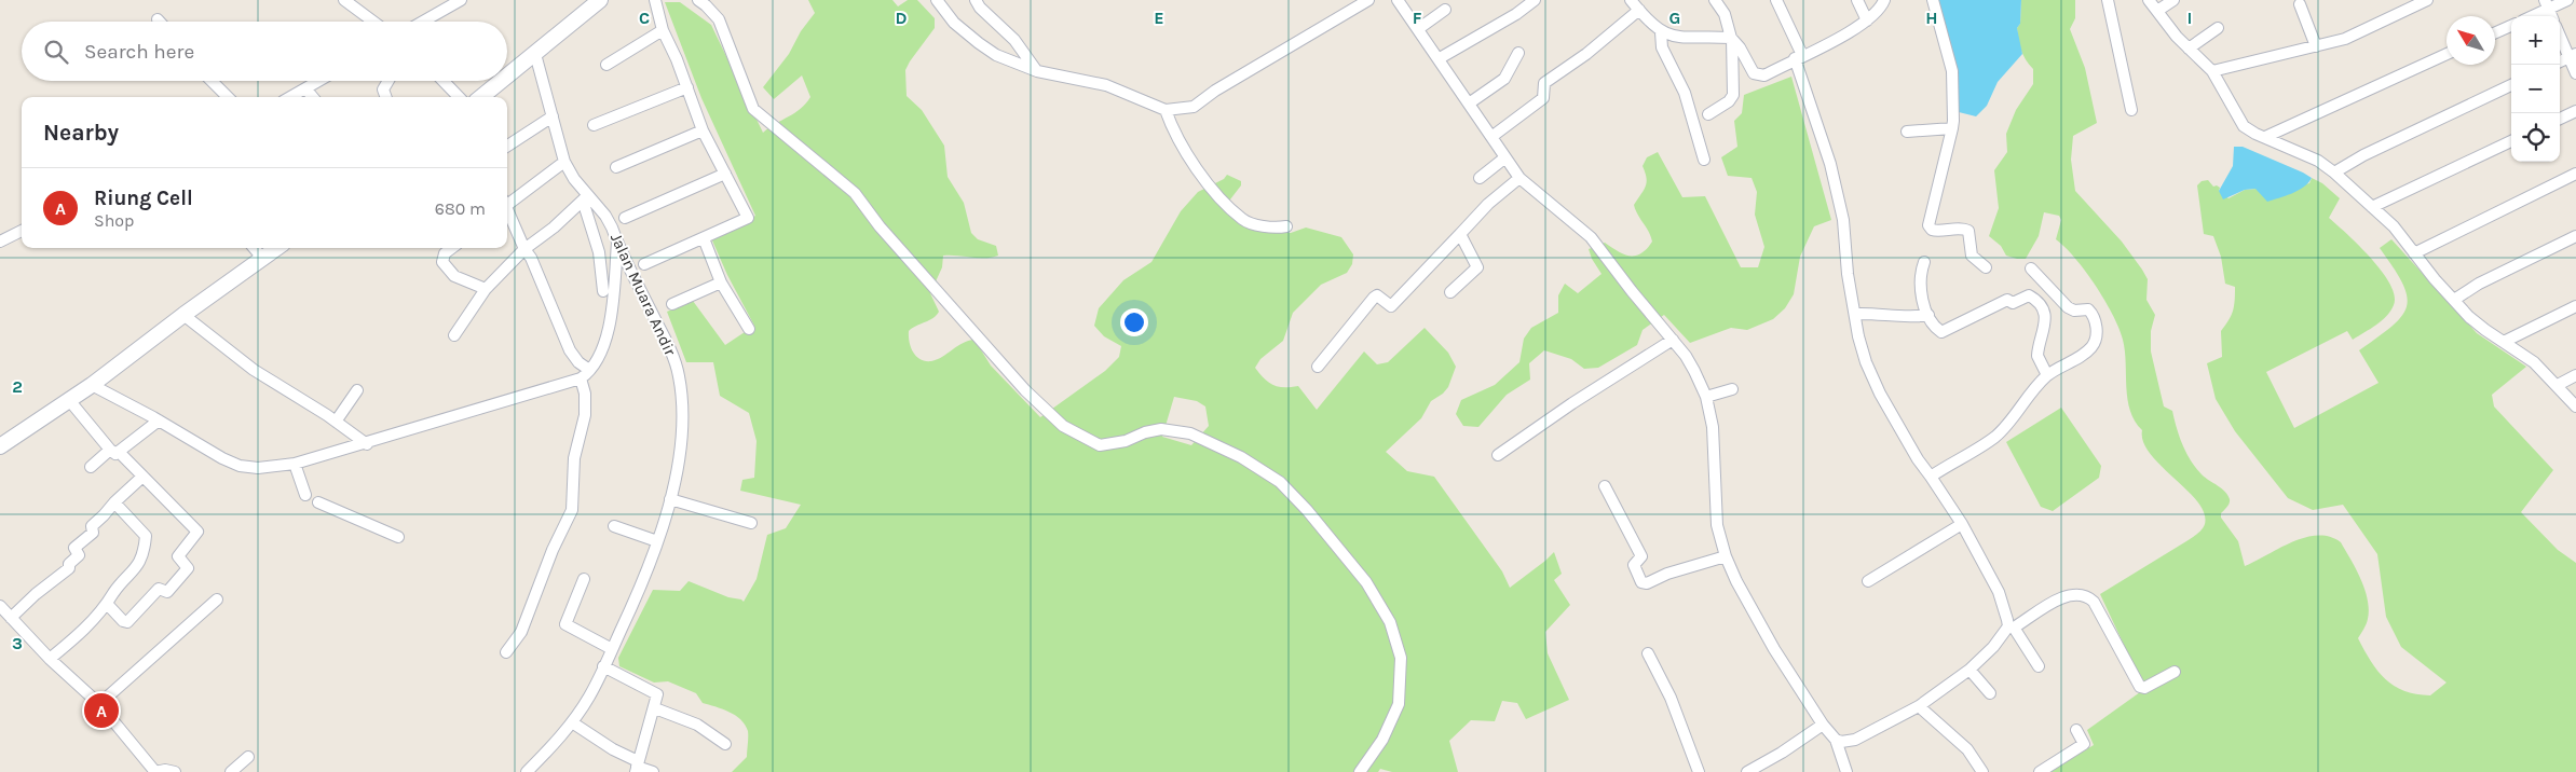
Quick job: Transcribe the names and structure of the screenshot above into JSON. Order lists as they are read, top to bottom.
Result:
{
  "streets": {
    "street": ["Jalan Muara Andir"]
  },
  "north": "top left",
  "page": {
    "map_buttons": ["+", "−"],
    "search": "Search here",
    "heading": "Nearby",
    "list": [
      {
        "mark": "A",
        "name": "Riung Cell",
        "note": "Shop",
        "value": "680 m"
      }
    ],
    "pins": "A"
  },
  "grid": {
    "columns": [
      "C",
      "D",
      "E",
      "F",
      "G",
      "H",
      "I"
    ],
    "rows": ["2", "3"]
  }
}
